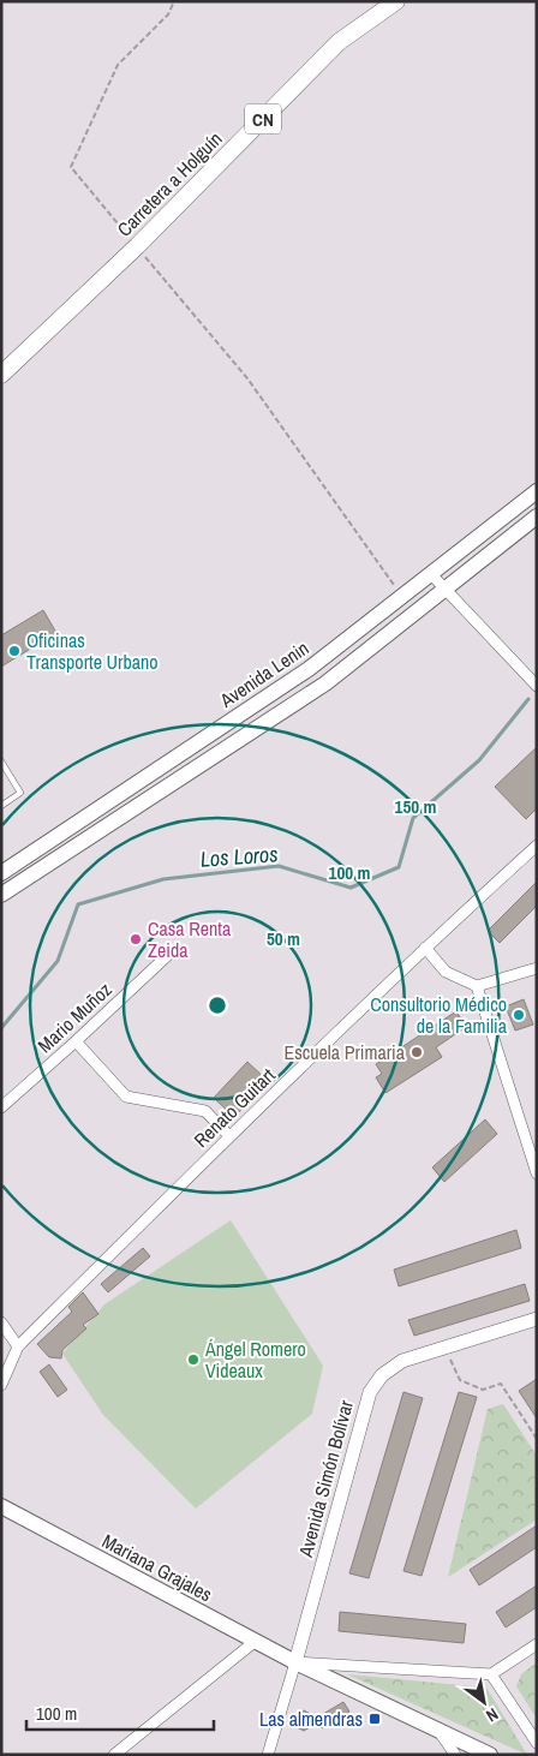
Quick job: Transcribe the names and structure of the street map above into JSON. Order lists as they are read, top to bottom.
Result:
{
  "streets": {
    "main road": [
      "CN",
      "Carretera a Holguín",
      "Avenida Lenin",
      "Mariana Grajales"
    ],
    "street": ["Mario Muñoz", "Renato Guitart", "Avenida Simón Bolívar"]
  },
  "crossings": [
    ["Avenida Simón Bolívar", "Mariana Grajales"]
  ],
  "water": ["Los Loros"],
  "places": {
    "other": [
      "Oficinas Transporte Urbano",
      "Casa Renta Zeida",
      "Consultorio Médico de la Familia",
      "Escuela Primaria",
      "Ángel Romero Videaux"
    ],
    "transit": ["Las almendras"]
  },
  "scale_bar": "100 m",
  "north": "bottom right",
  "rings": ["150 m", "100 m", "50 m"]
}
